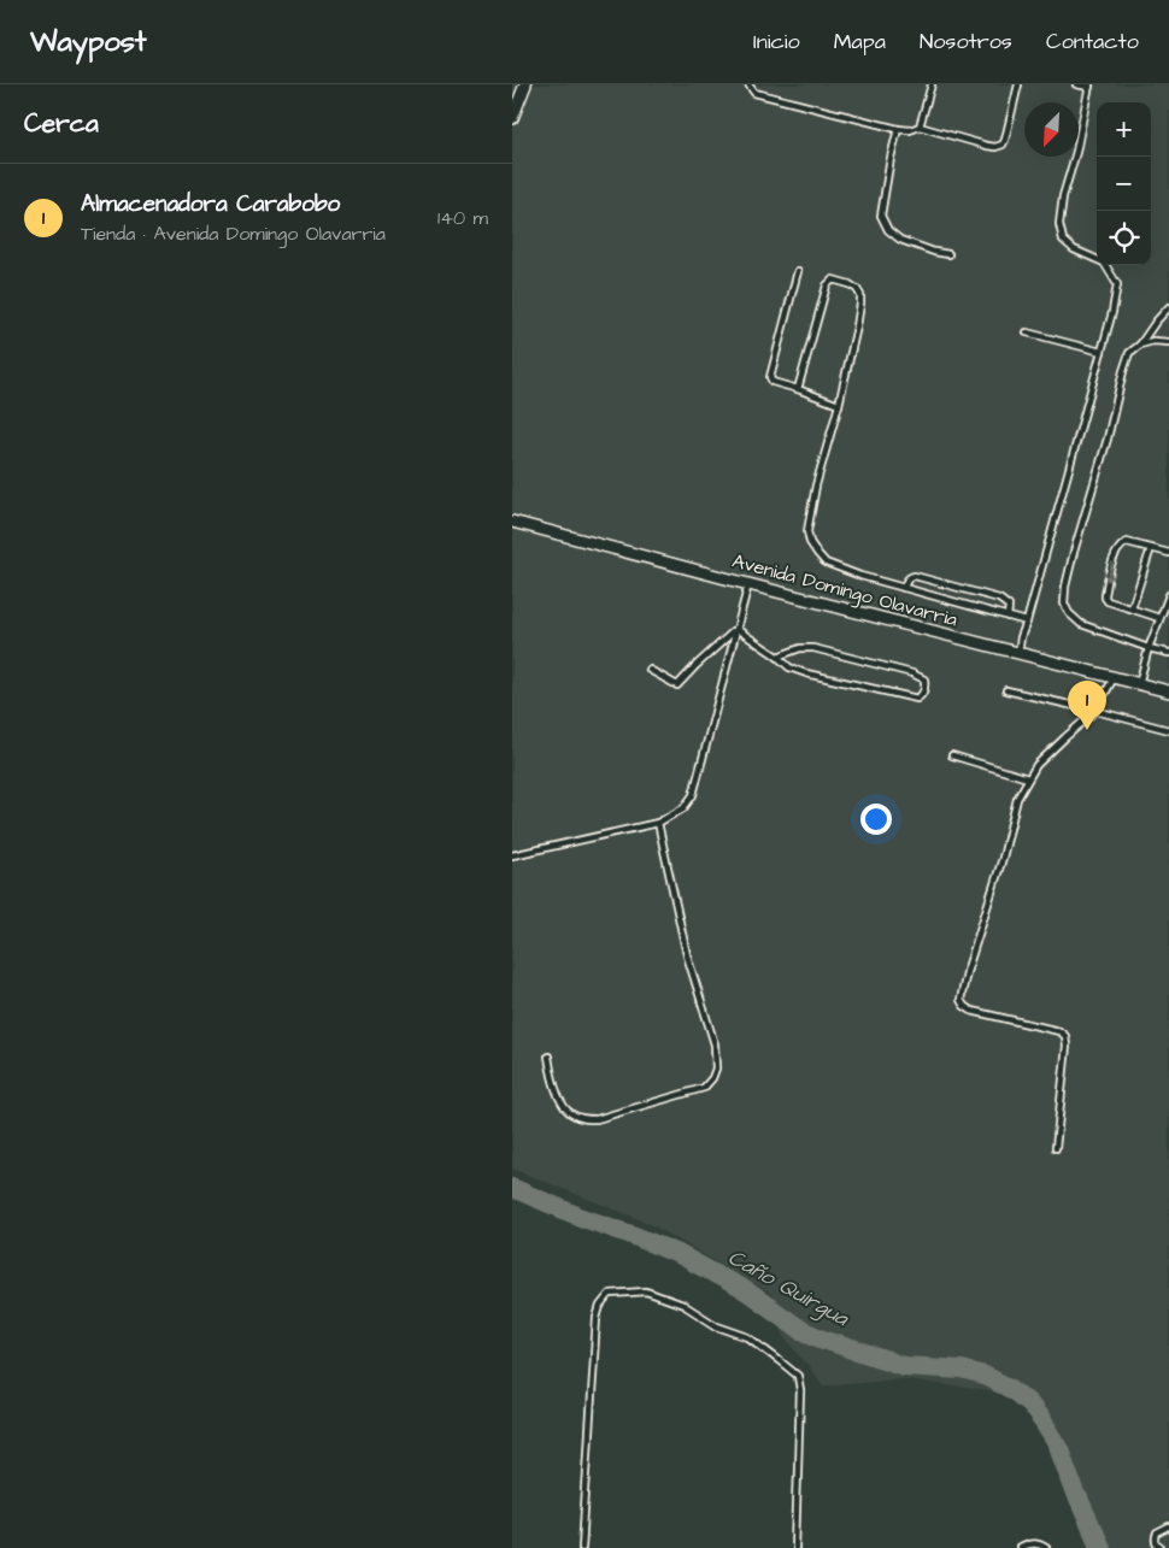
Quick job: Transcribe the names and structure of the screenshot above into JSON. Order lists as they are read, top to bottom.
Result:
{
  "streets": {
    "street": ["Avenida Domingo Olavarria"]
  },
  "water": ["Caño Quirgua"],
  "north": "bottom left",
  "page": {
    "header": "Waypost",
    "nav": [
      "Inicio",
      "Mapa",
      "Nosotros",
      "Contacto"
    ],
    "heading": "Cerca",
    "map_buttons": ["+", "−"],
    "list": [
      {
        "mark": "1",
        "name": "Almacenadora Carabobo",
        "note": "Tienda · Avenida Domingo Olavarria",
        "value": "140 m"
      }
    ],
    "pins": "1"
  }
}
